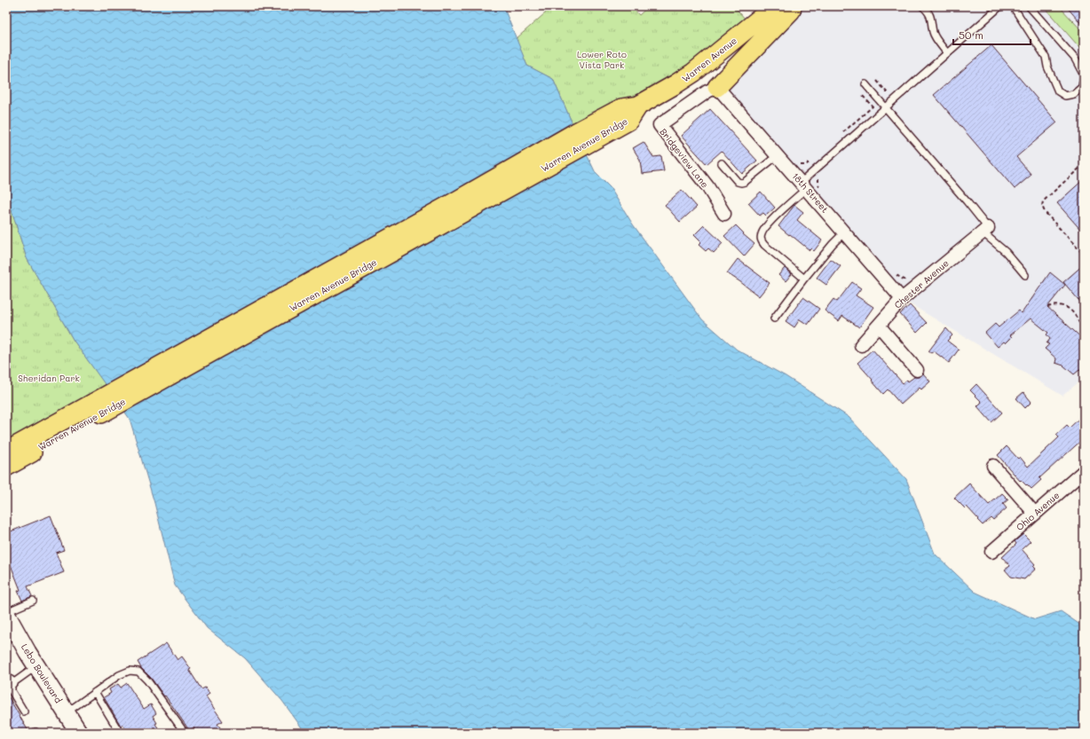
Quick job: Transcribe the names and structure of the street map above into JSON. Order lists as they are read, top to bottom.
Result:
{
  "streets": {
    "main road": ["Warren Avenue", "Warren Avenue Bridge", "Lebo Boulevard"],
    "street": [
      "Bridgeview Lane",
      "18th Street",
      "Chester Avenue",
      "Ohio Avenue"
    ]
  },
  "crossings": [
    ["Warren Avenue", "Warren Avenue Bridge"],
    ["Bridgeview Lane", "18th Street"],
    ["18th Street", "Chester Avenue"]
  ],
  "parks": ["Lower Roto Vista Park", "Sheridan Park"],
  "scale_bar": "50 m"
}
